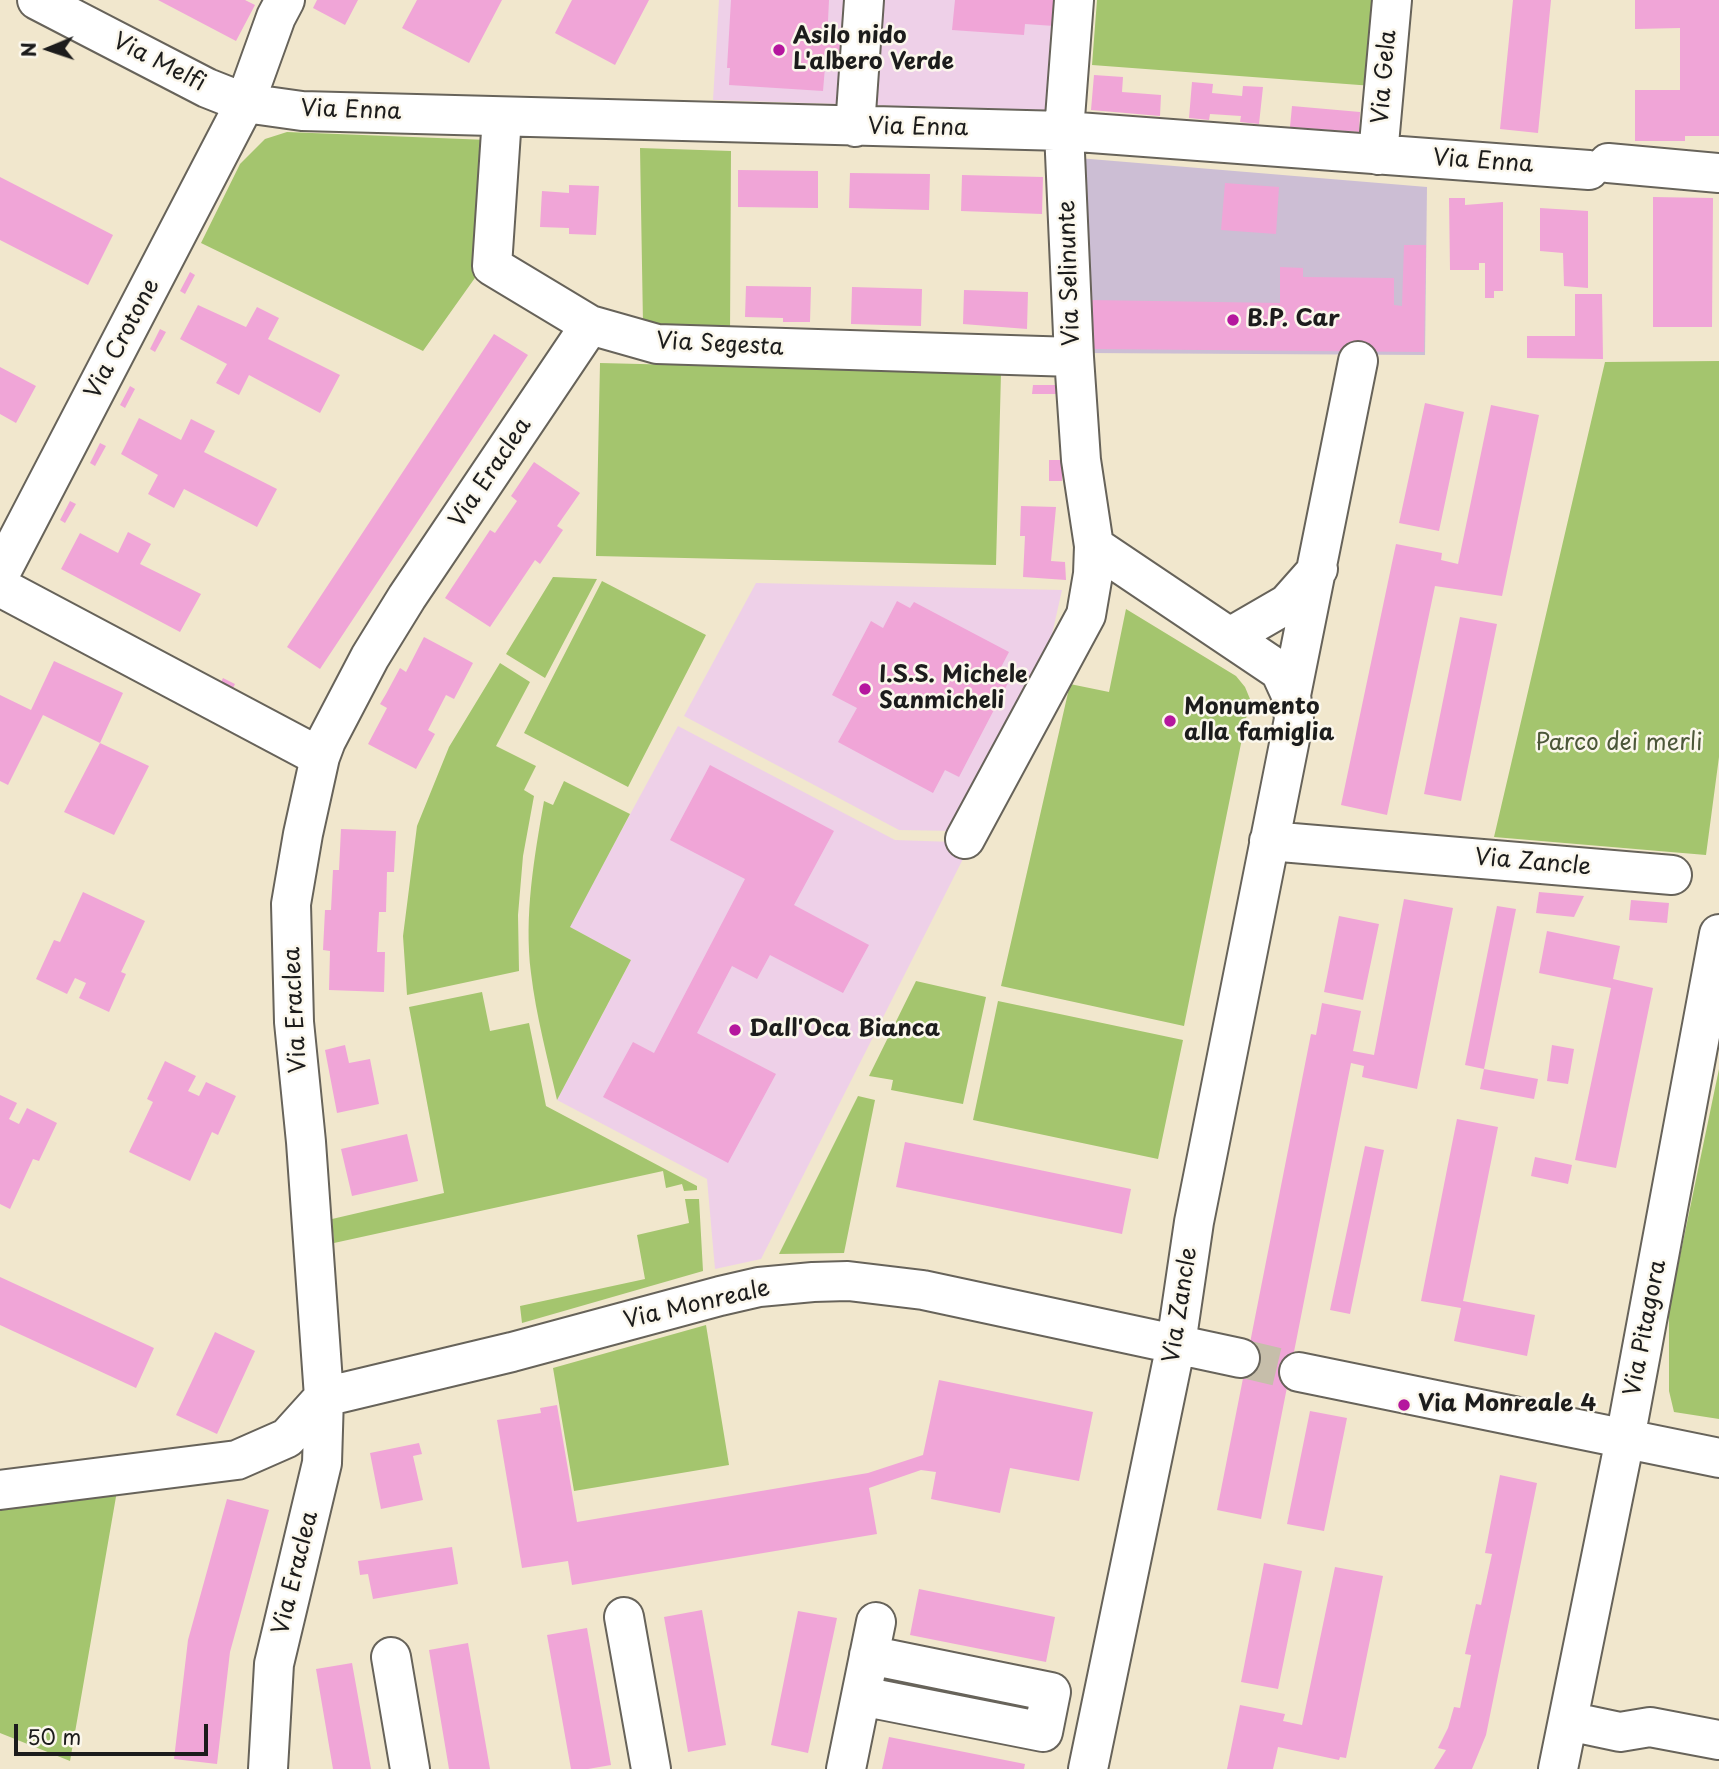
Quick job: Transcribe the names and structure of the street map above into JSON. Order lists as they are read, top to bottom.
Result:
{
  "streets": {
    "street": [
      "Via Melfi",
      "Via Gela",
      "Via Enna",
      "Via Selinunte",
      "Via Crotone",
      "Via Segesta",
      "Via Eraclea",
      "Via Zancle",
      "Via Monreale",
      "Via Pitagora"
    ]
  },
  "crossings": [
    ["Via Melfi", "Via Enna"],
    ["Via Melfi", "Via Crotone"],
    ["Via Gela", "Via Enna"],
    ["Via Enna", "Via Selinunte"],
    ["Via Enna", "Via Crotone"],
    ["Via Enna", "Via Segesta"],
    ["Via Selinunte", "Via Segesta"],
    ["Via Segesta", "Via Eraclea"],
    ["Via Eraclea", "Via Monreale"],
    ["Via Zancle", "Via Monreale"]
  ],
  "parks": ["Parco dei merli"],
  "places": [
    "Asilo nido L'albero Verde",
    "B.P. Car",
    "I.S.S. Michele Sanmicheli",
    "Monumento alla famiglia",
    "Dall'Oca Bianca",
    "Via Monreale 4"
  ],
  "scale_bar": "50 m",
  "north": "left"
}
